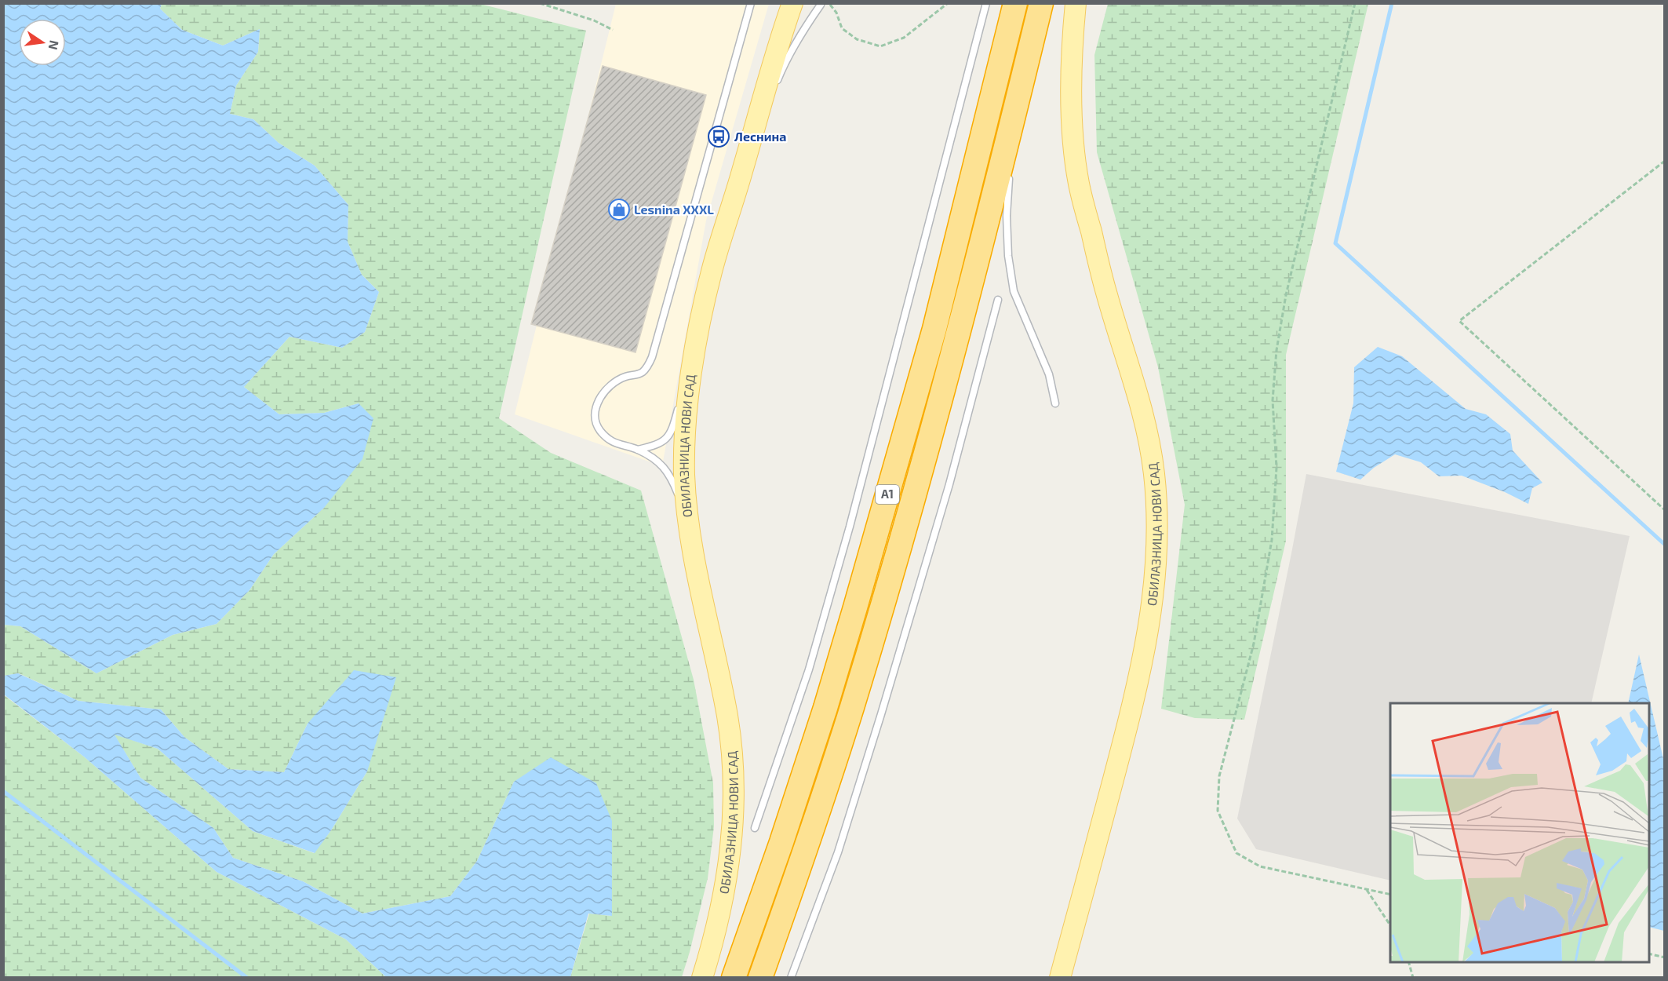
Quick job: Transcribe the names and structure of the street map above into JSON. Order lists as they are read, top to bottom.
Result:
{
  "streets": {
    "highway": ["A1"],
    "main road": ["ОБИЛАЗНИЦА НОВИ САД"]
  },
  "places": {
    "bus stop": ["Леснина"],
    "shop": ["Lesnina XXXL"]
  },
  "north": "right"
}
